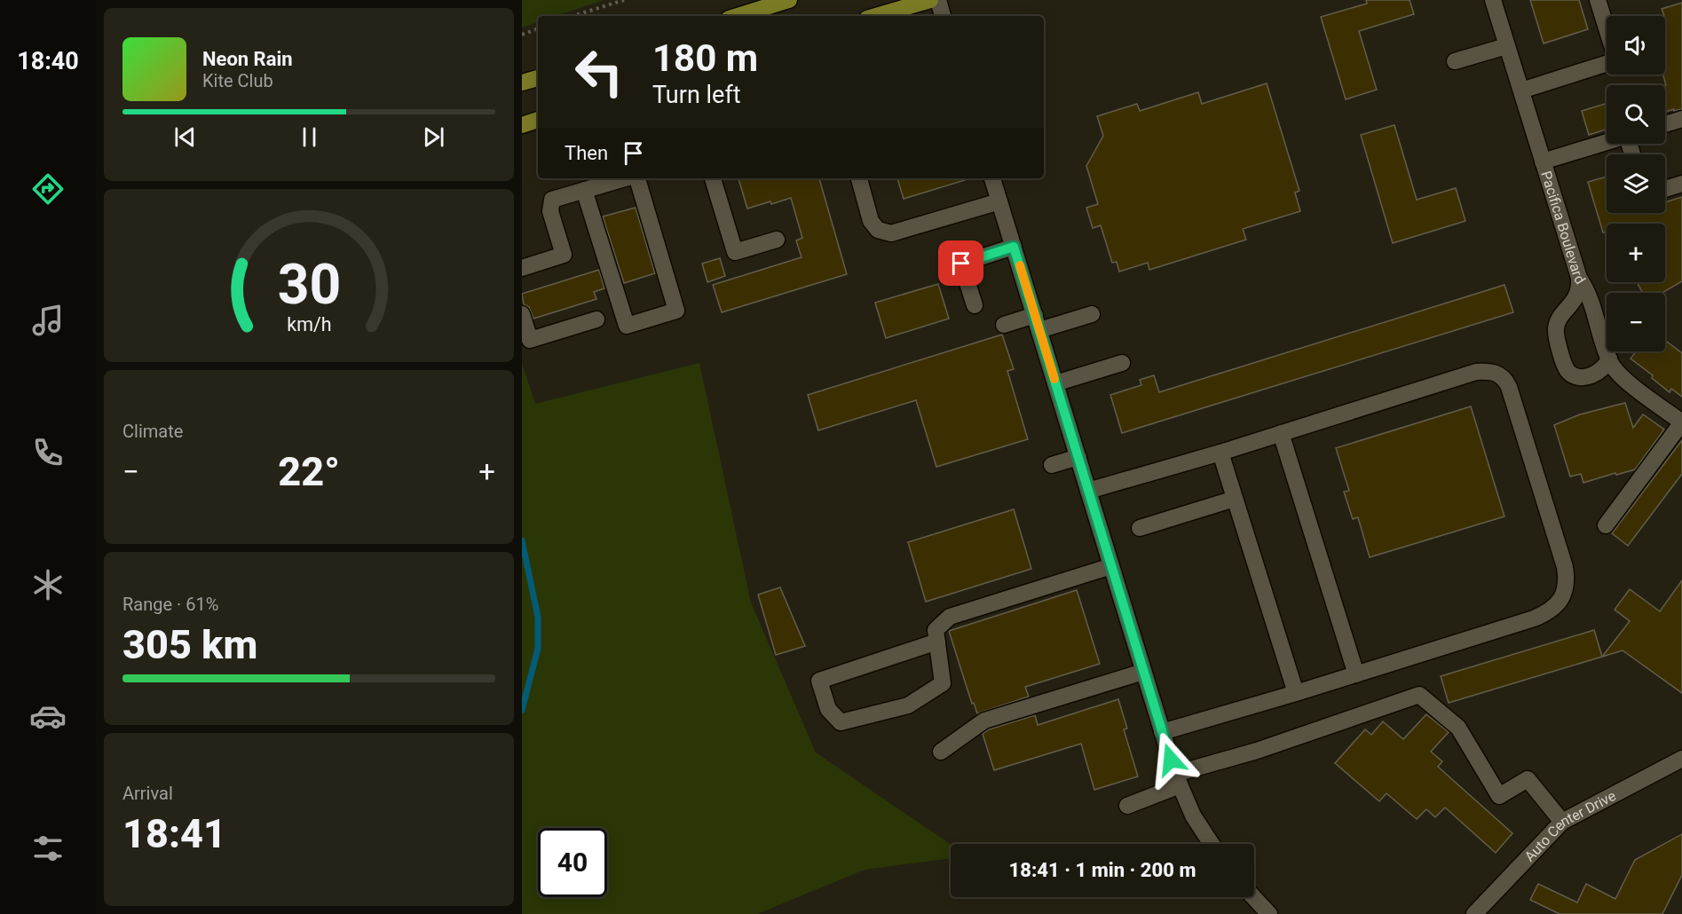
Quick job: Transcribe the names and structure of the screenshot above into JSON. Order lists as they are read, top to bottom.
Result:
{
  "streets": {
    "street": ["Pacifica Boulevard", "Auto Center Drive"]
  },
  "page": {
    "tabs": "18:40",
    "map_buttons": ["+", "−"],
    "turn": ["180 m", "Turn left"],
    "song": ["Neon Rain", "Kite Club"],
    "then": "Then",
    "tile": [
      "Climate",
      ["Range · 61%", "305 km"],
      ["Arrival", "18:41"]
    ],
    "heat": ["−", "22°", "+"],
    "limit": "40",
    "trip": "18:41 · 1 min · 200 m",
    "gauge": ["30", "km/h"]
  }
}
